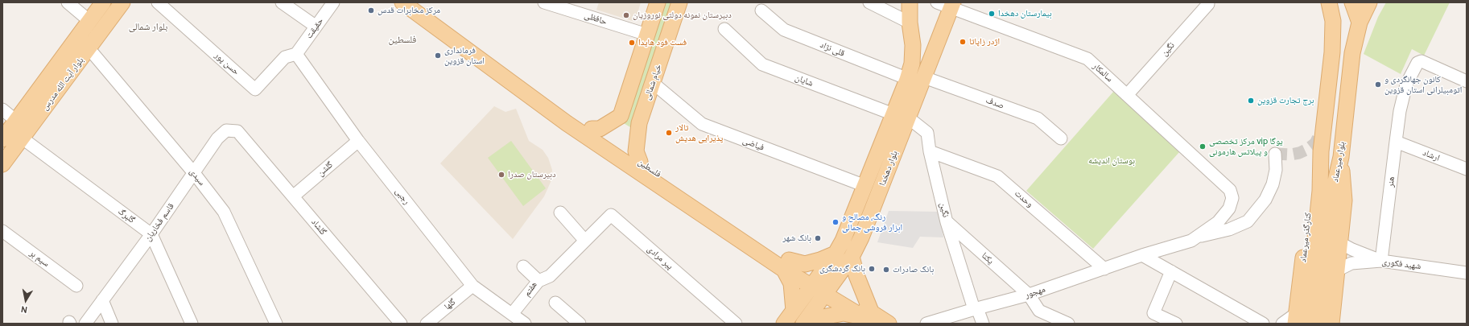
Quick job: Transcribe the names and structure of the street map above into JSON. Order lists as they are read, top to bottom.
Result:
{
  "streets": {
    "main road": [
      "خیام شمالی",
      "بلوار آیت الله مدرس",
      "بلوار میرعماد",
      "فلسطین",
      "بلوار دهخدا",
      "کنارگذر میرعماد"
    ],
    "street": [
      "حافظی",
      "حقیقت",
      "قلی نژاد",
      "نگین",
      "حسن پور",
      "سالمکار",
      "شایان",
      "صدف",
      "فیاضی",
      "ارشاد",
      "گلشن",
      "سیدی",
      "هنر",
      "رجبی",
      "وحدت",
      "گلبرگ",
      "قاسم فخاریان",
      "گلشاد",
      "پیر مرادی",
      "سیم بر",
      "یکتا",
      "شهید فکوری",
      "هفتم",
      "مهجور",
      "گلها"
    ]
  },
  "crossings": [
    ["حقیقت", "حسن پور"],
    ["حقیقت", "رجبی"],
    ["قلی نژاد", "بلوار دهخدا"],
    ["نگین", "سالمکار"],
    ["نگین", "شایان"],
    ["نگین", "بلوار دهخدا"],
    ["نگین", "وحدت"],
    ["نگین", "یکتا"],
    ["نگین", "مهجور"],
    ["حسن پور", "رجبی"],
    ["سالمکار", "بلوار دهخدا"],
    ["سالمکار", "مهجور"],
    ["شایان", "بلوار دهخدا"],
    ["خیام شمالی", "فیاضی"],
    ["خیام شمالی", "فلسطین"],
    ["بلوار آیت الله مدرس", "سیدی"],
    ["بلوار آیت الله مدرس", "گلبرگ"],
    ["صدف", "بلوار دهخدا"],
    ["فیاضی", "بلوار دهخدا"],
    ["ارشاد", "هنر"],
    ["بلوار میرعماد", "کنارگذر میرعماد"],
    ["فلسطین", "بلوار دهخدا"],
    ["گلشن", "رجبی"],
    ["گلشن", "گلشاد"],
    ["سیدی", "قاسم فخاریان"],
    ["هنر", "شهید فکوری"],
    ["رجبی", "هفتم"],
    ["رجبی", "گلها"],
    ["وحدت", "مهجور"],
    ["گلبرگ", "قاسم فخاریان"],
    ["قاسم فخاریان", "گلشاد"],
    ["یکتا", "مهجور"]
  ],
  "districts": ["بلوار شمالی", "فلسطین"],
  "parks": ["بوستان اندیشه"],
  "places": [
    "مرکز مخابرات قدس",
    "بیمارستان دهخدا",
    "دبیرستان نمونه دولتی نوروزیان",
    "اژدر زاپاتا",
    "فست فود هایدا",
    "فرمانداری استان قزوین",
    "کانون جهانگردی و اتومبیلرانی استان قزوین",
    "برج تجارت قزوین",
    "تالار پذیرایی هدیش",
    "مرکز تخصصی vip یوگا و پیلاتس هارمونی",
    "دبیرستان صدرا",
    "رنگ، مصالح و ابزار فروشی جمالی",
    "بانک شهر",
    "بانک گردشگری",
    "بانک صادرات"
  ],
  "north": "bottom"
}
